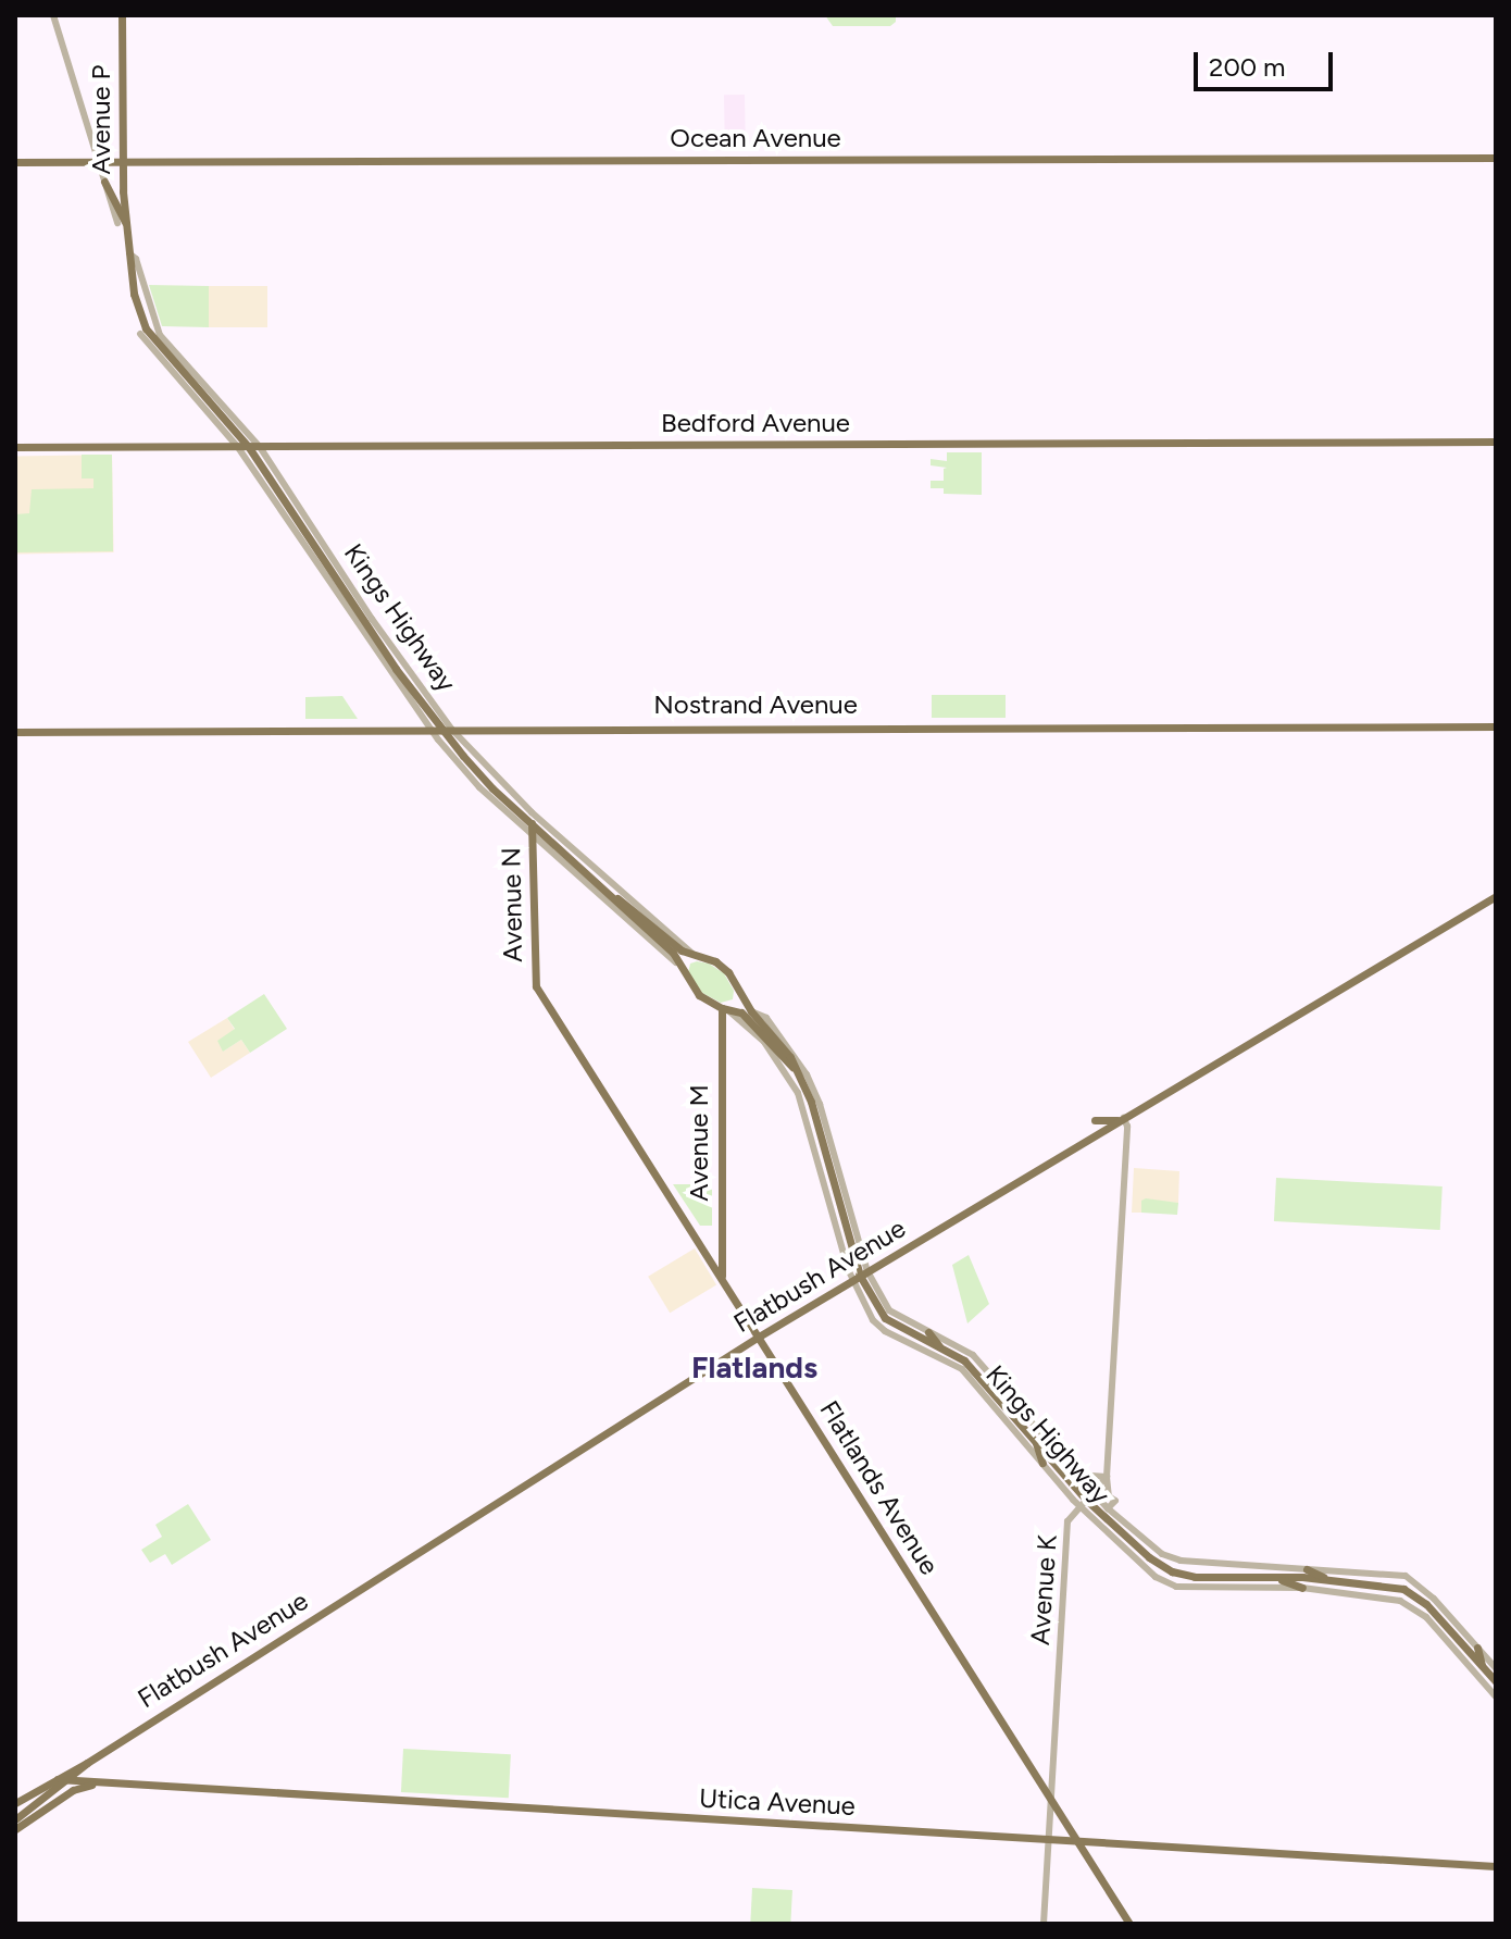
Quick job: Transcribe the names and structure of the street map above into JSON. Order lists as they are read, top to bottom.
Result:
{
  "streets": {
    "main road": [
      "Avenue P",
      "Ocean Avenue",
      "Bedford Avenue",
      "Kings Highway",
      "Nostrand Avenue",
      "Avenue N",
      "Avenue M",
      "Flatbush Avenue",
      "Flatlands Avenue",
      "Utica Avenue"
    ],
    "street": ["Avenue K"]
  },
  "crossings": [
    ["Avenue P", "Ocean Avenue"],
    ["Avenue P", "Kings Highway"],
    ["Bedford Avenue", "Kings Highway"],
    ["Kings Highway", "Nostrand Avenue"],
    ["Kings Highway", "Avenue N"],
    ["Kings Highway", "Avenue M"],
    ["Kings Highway", "Flatbush Avenue"],
    ["Kings Highway", "Avenue K"],
    ["Avenue N", "Flatlands Avenue"],
    ["Avenue M", "Flatlands Avenue"],
    ["Flatbush Avenue", "Flatlands Avenue"],
    ["Flatbush Avenue", "Utica Avenue"],
    ["Flatlands Avenue", "Avenue K"],
    ["Flatlands Avenue", "Utica Avenue"],
    ["Avenue K", "Utica Avenue"]
  ],
  "districts": ["Flatlands"],
  "scale_bar": "200 m"
}
